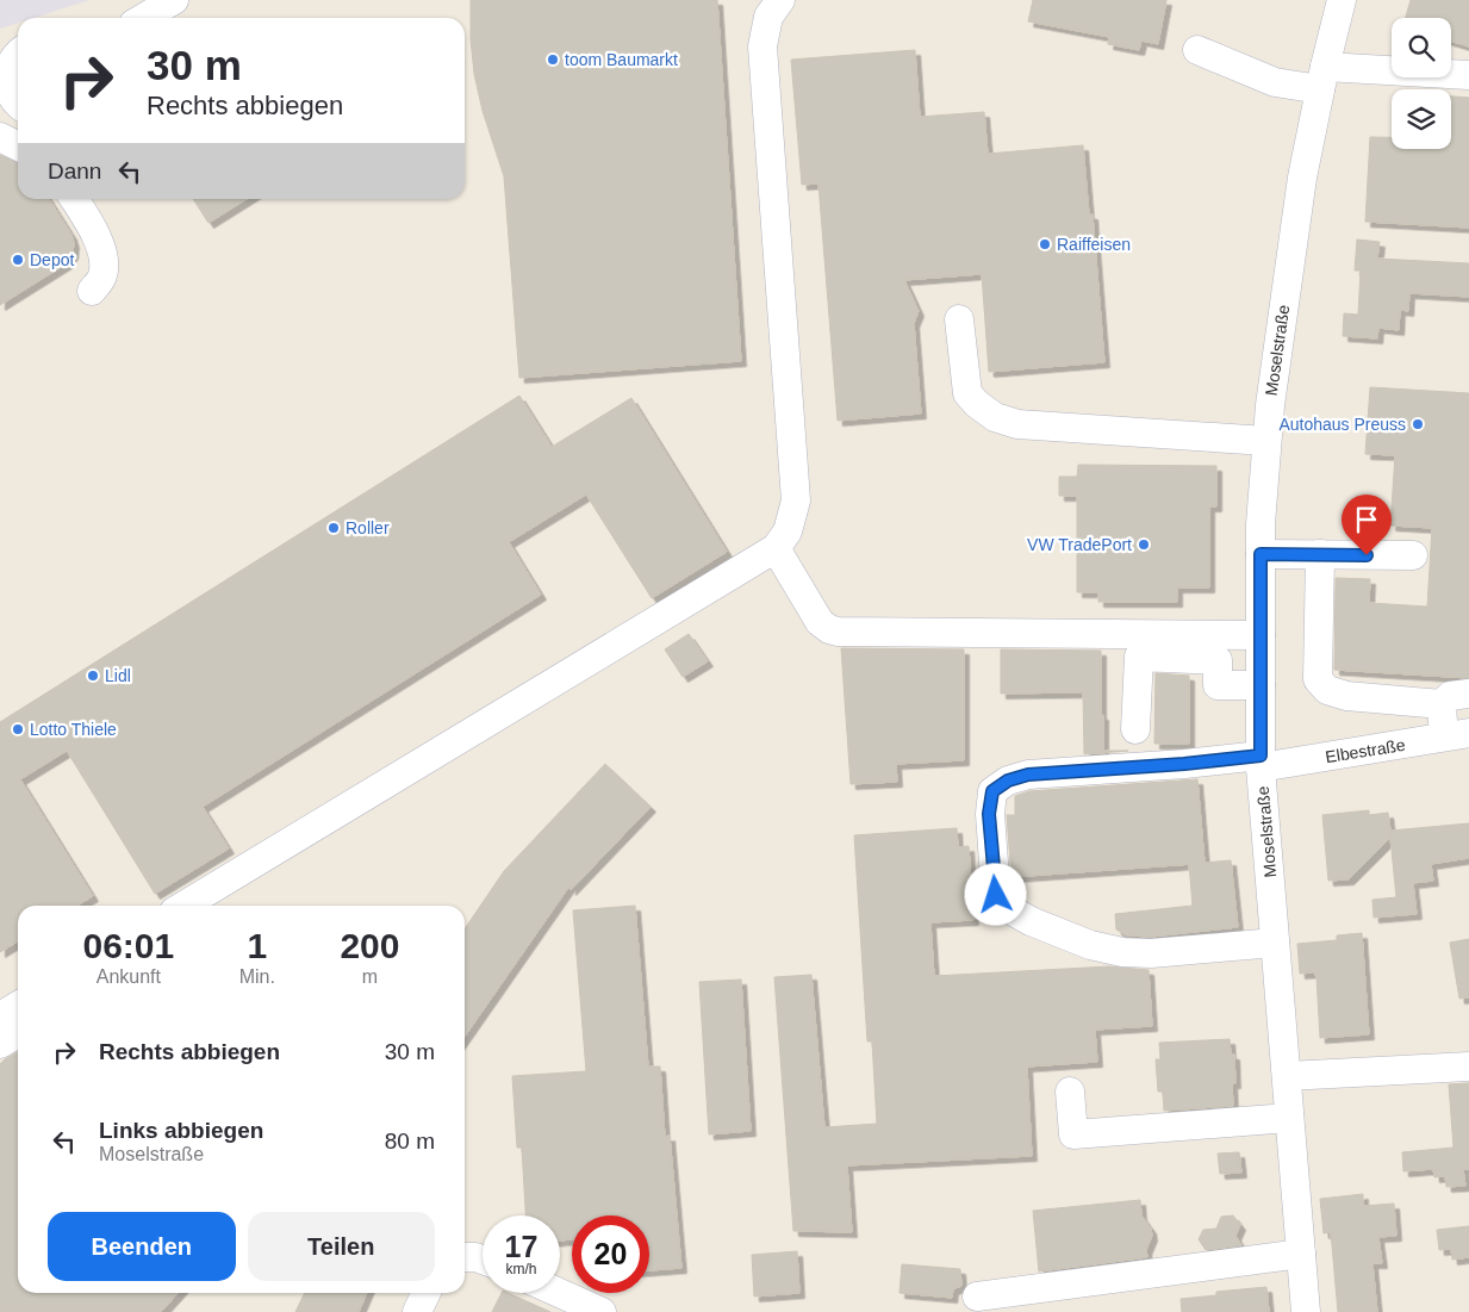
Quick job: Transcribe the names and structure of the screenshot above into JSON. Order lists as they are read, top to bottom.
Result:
{
  "streets": {
    "street": ["Moselstraße", "Elbestraße"]
  },
  "crossings": [
    ["Moselstraße", "Elbestraße"]
  ],
  "places": [
    "toom Baumarkt",
    "Raiffeisen",
    "Depot",
    "Autohaus Preuss",
    "Roller",
    "VW TradePort",
    "Lidl",
    "Lotto Thiele"
  ],
  "page": {
    "turn": ["30 m", "Rechts abbiegen"],
    "then": "Dann",
    "eta": [
      "06:01",
      "Ankunft",
      "1",
      "Min.",
      "200",
      "m"
    ],
    "list": [
      {
        "name": "Rechts abbiegen",
        "value": "30 m"
      },
      {
        "name": "Links abbiegen",
        "note": "Moselstraße",
        "value": "80 m"
      }
    ],
    "buttons": ["Beenden", "Teilen"],
    "speed": "17 km/h",
    "limit": "20"
  }
}
